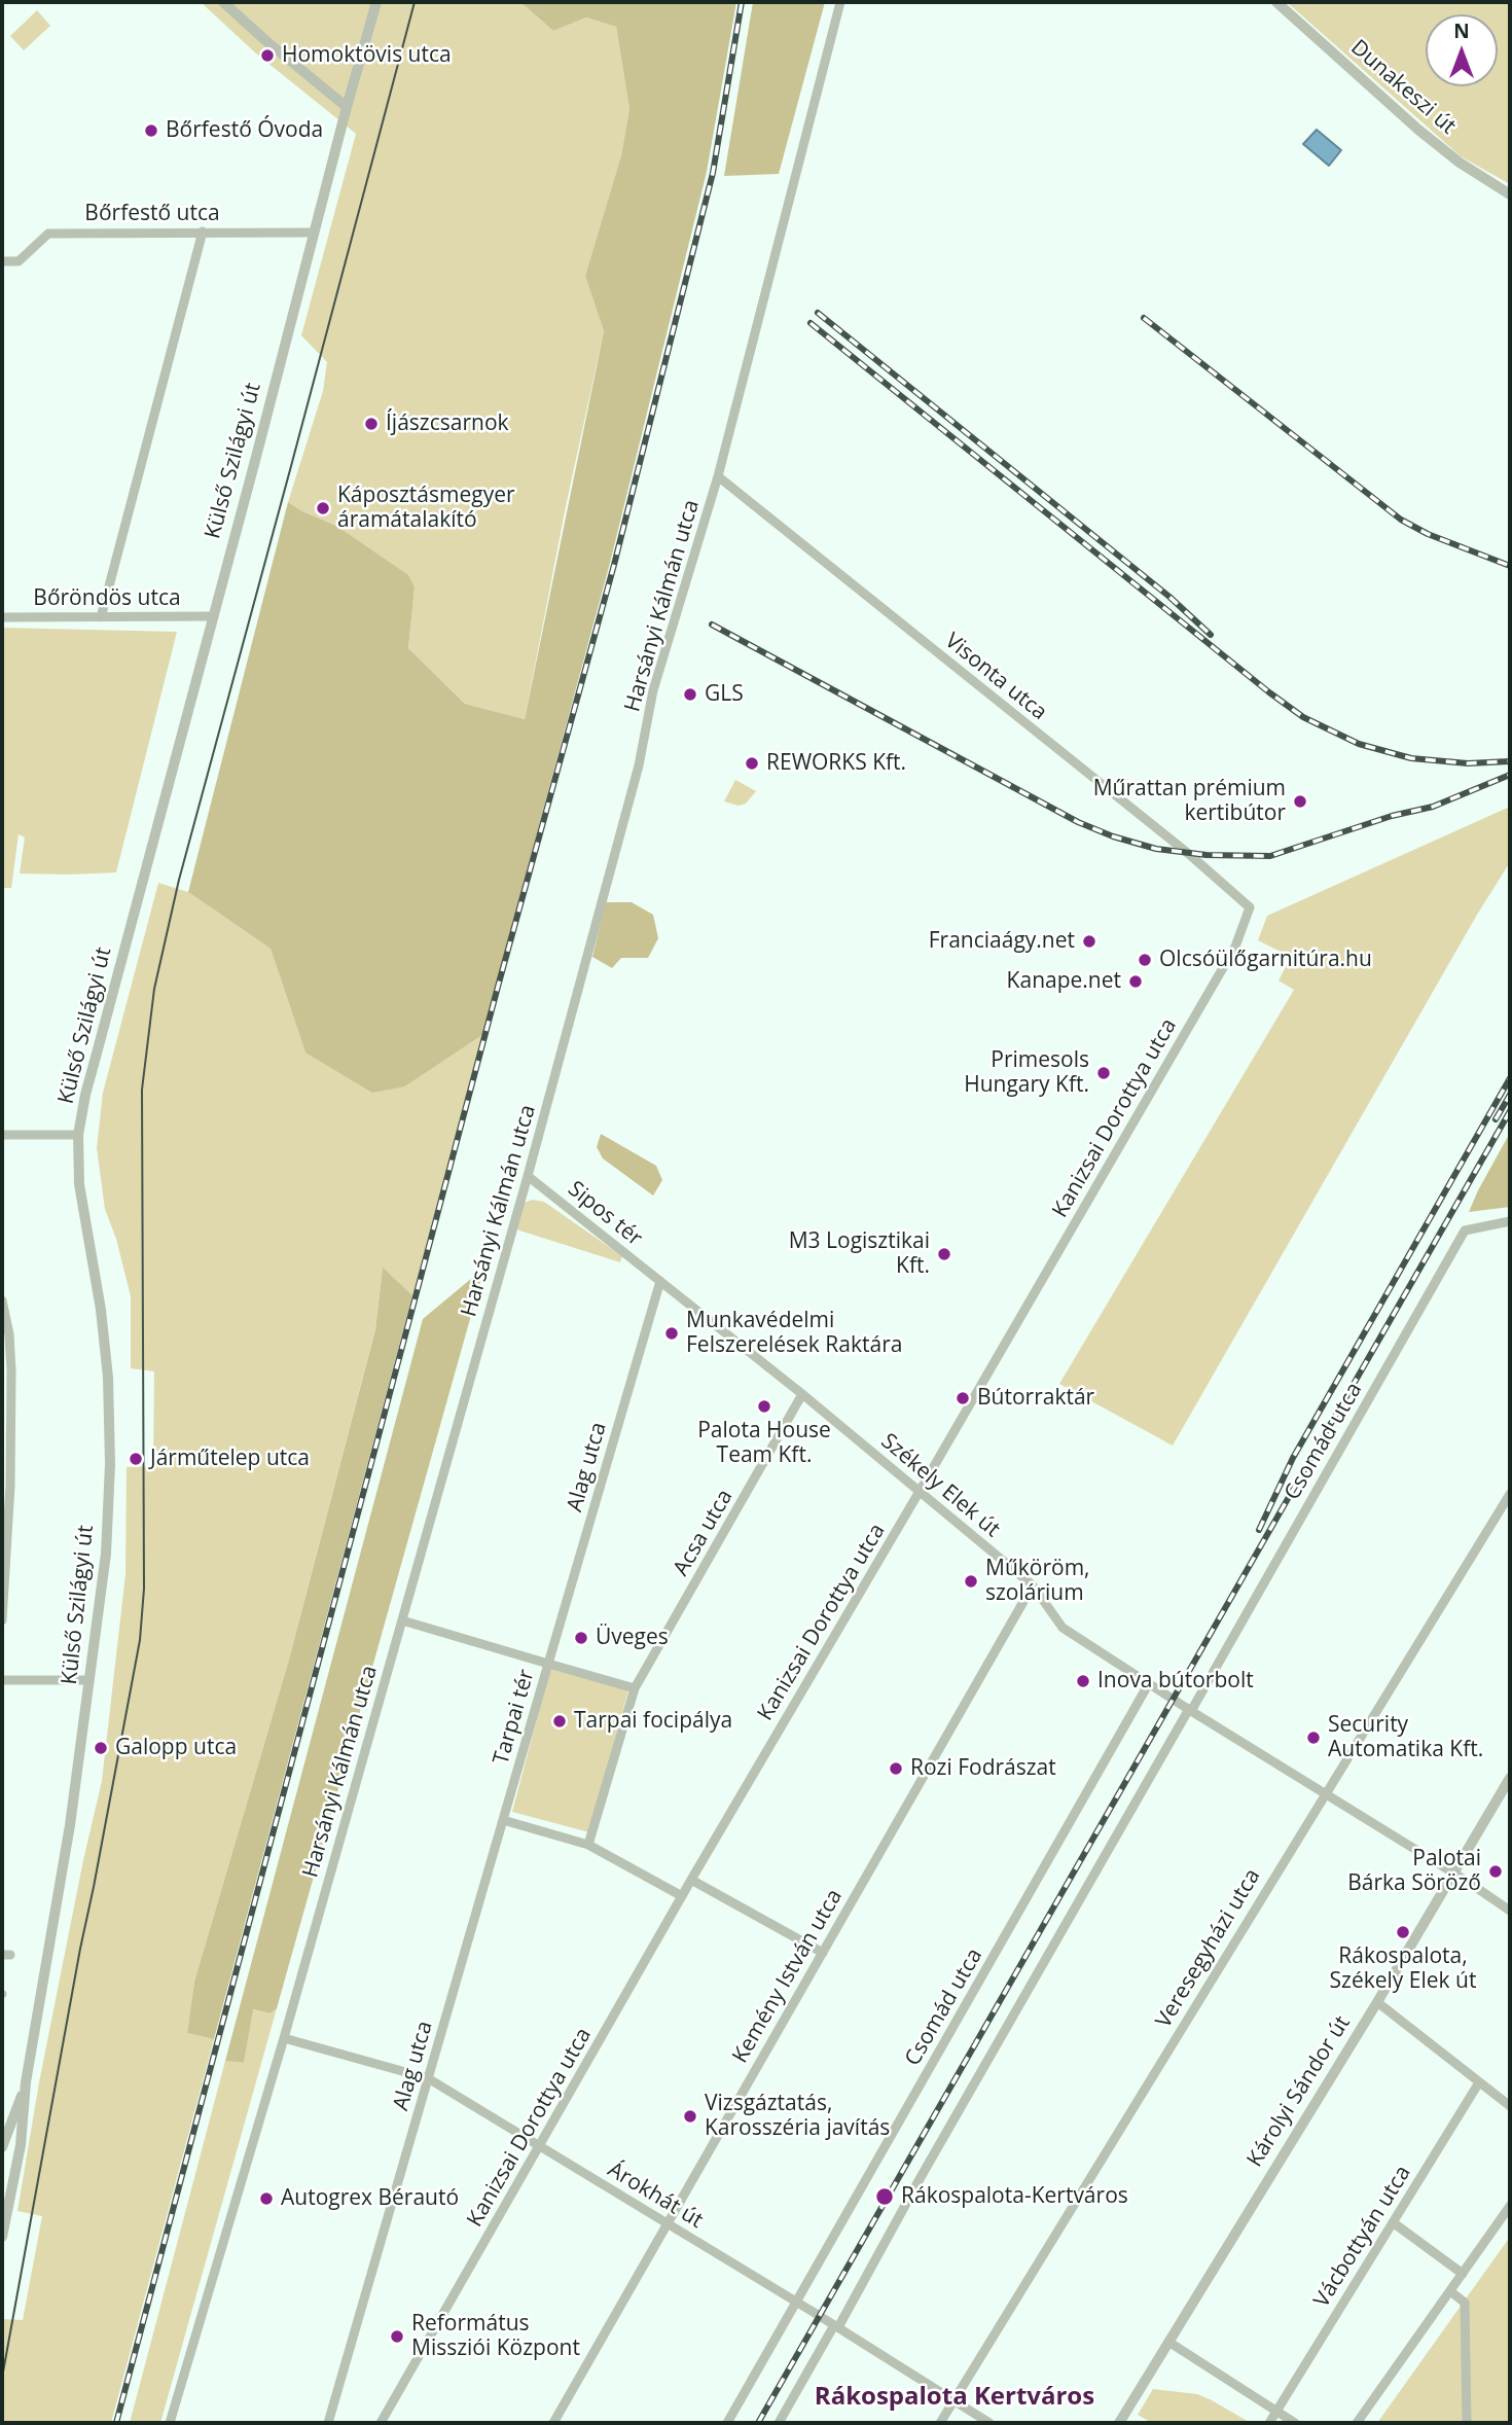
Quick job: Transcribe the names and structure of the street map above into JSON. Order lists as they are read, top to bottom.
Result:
{
  "streets": {
    "street": [
      "Dunakeszi út",
      "Bőrfestő utca",
      "Külső Szilágyi út",
      "Bőröndös utca",
      "Harsányi Kálmán utca",
      "Visonta utca",
      "Kanizsai Dorottya utca",
      "Sipos tér",
      "Csomád utca",
      "Alag utca",
      "Székely Elek út",
      "Acsa utca",
      "Tarpai tér",
      "Veresegyházi utca",
      "Kemény István utca",
      "Károlyi Sándor út",
      "Árokhát út",
      "Vácbottyán utca"
    ]
  },
  "crossings": [
    ["Bőrfestő utca", "Külső Szilágyi út"],
    ["Külső Szilágyi út", "Bőröndös utca"],
    ["Harsányi Kálmán utca", "Visonta utca"],
    ["Harsányi Kálmán utca", "Sipos tér"],
    ["Harsányi Kálmán utca", "Árokhát út"],
    ["Visonta utca", "Kanizsai Dorottya utca"],
    ["Kanizsai Dorottya utca", "Székely Elek út"],
    ["Kanizsai Dorottya utca", "Árokhát út"],
    ["Sipos tér", "Alag utca"],
    ["Sipos tér", "Székely Elek út"],
    ["Csomád utca", "Székely Elek út"],
    ["Csomád utca", "Árokhát út"],
    ["Alag utca", "Székely Elek út"],
    ["Alag utca", "Tarpai tér"],
    ["Alag utca", "Árokhát út"],
    ["Székely Elek út", "Acsa utca"],
    ["Székely Elek út", "Veresegyházi utca"],
    ["Székely Elek út", "Kemény István utca"],
    ["Székely Elek út", "Károlyi Sándor út"],
    ["Acsa utca", "Tarpai tér"],
    ["Veresegyházi utca", "Árokhát út"],
    ["Kemény István utca", "Árokhát út"]
  ],
  "districts": ["Rákospalota Kertváros"],
  "places": [
    "Homoktövis utca",
    "Bőrfestő Óvoda",
    "Íjászcsarnok",
    "Káposztásmegyer áramátalakító",
    "GLS",
    "REWORKS Kft.",
    "Műrattan prémium kertibútor",
    "Franciaágy.net",
    "Olcsóülőgarnitúra.hu",
    "Kanape.net",
    "Primesols Hungary Kft.",
    "M3 Logisztikai Kft.",
    "Munkavédelmi Felszerelések Raktára",
    "Bútorraktár",
    "Palota House Team Kft.",
    "Járműtelep utca",
    "Műköröm, szolárium",
    "Üveges",
    "Inova bútorbolt",
    "Tarpai focipálya",
    "Security Automatika Kft.",
    "Galopp utca",
    "Rozi Fodrászat",
    "Palotai Bárka Söröző",
    "Rákospalota, Székely Elek út",
    "Vizsgáztatás, Karosszéria javítás",
    "Rákospalota-Kertváros",
    "Autogrex Bérautó",
    "Református Missziói Központ"
  ],
  "north": "top"
}
